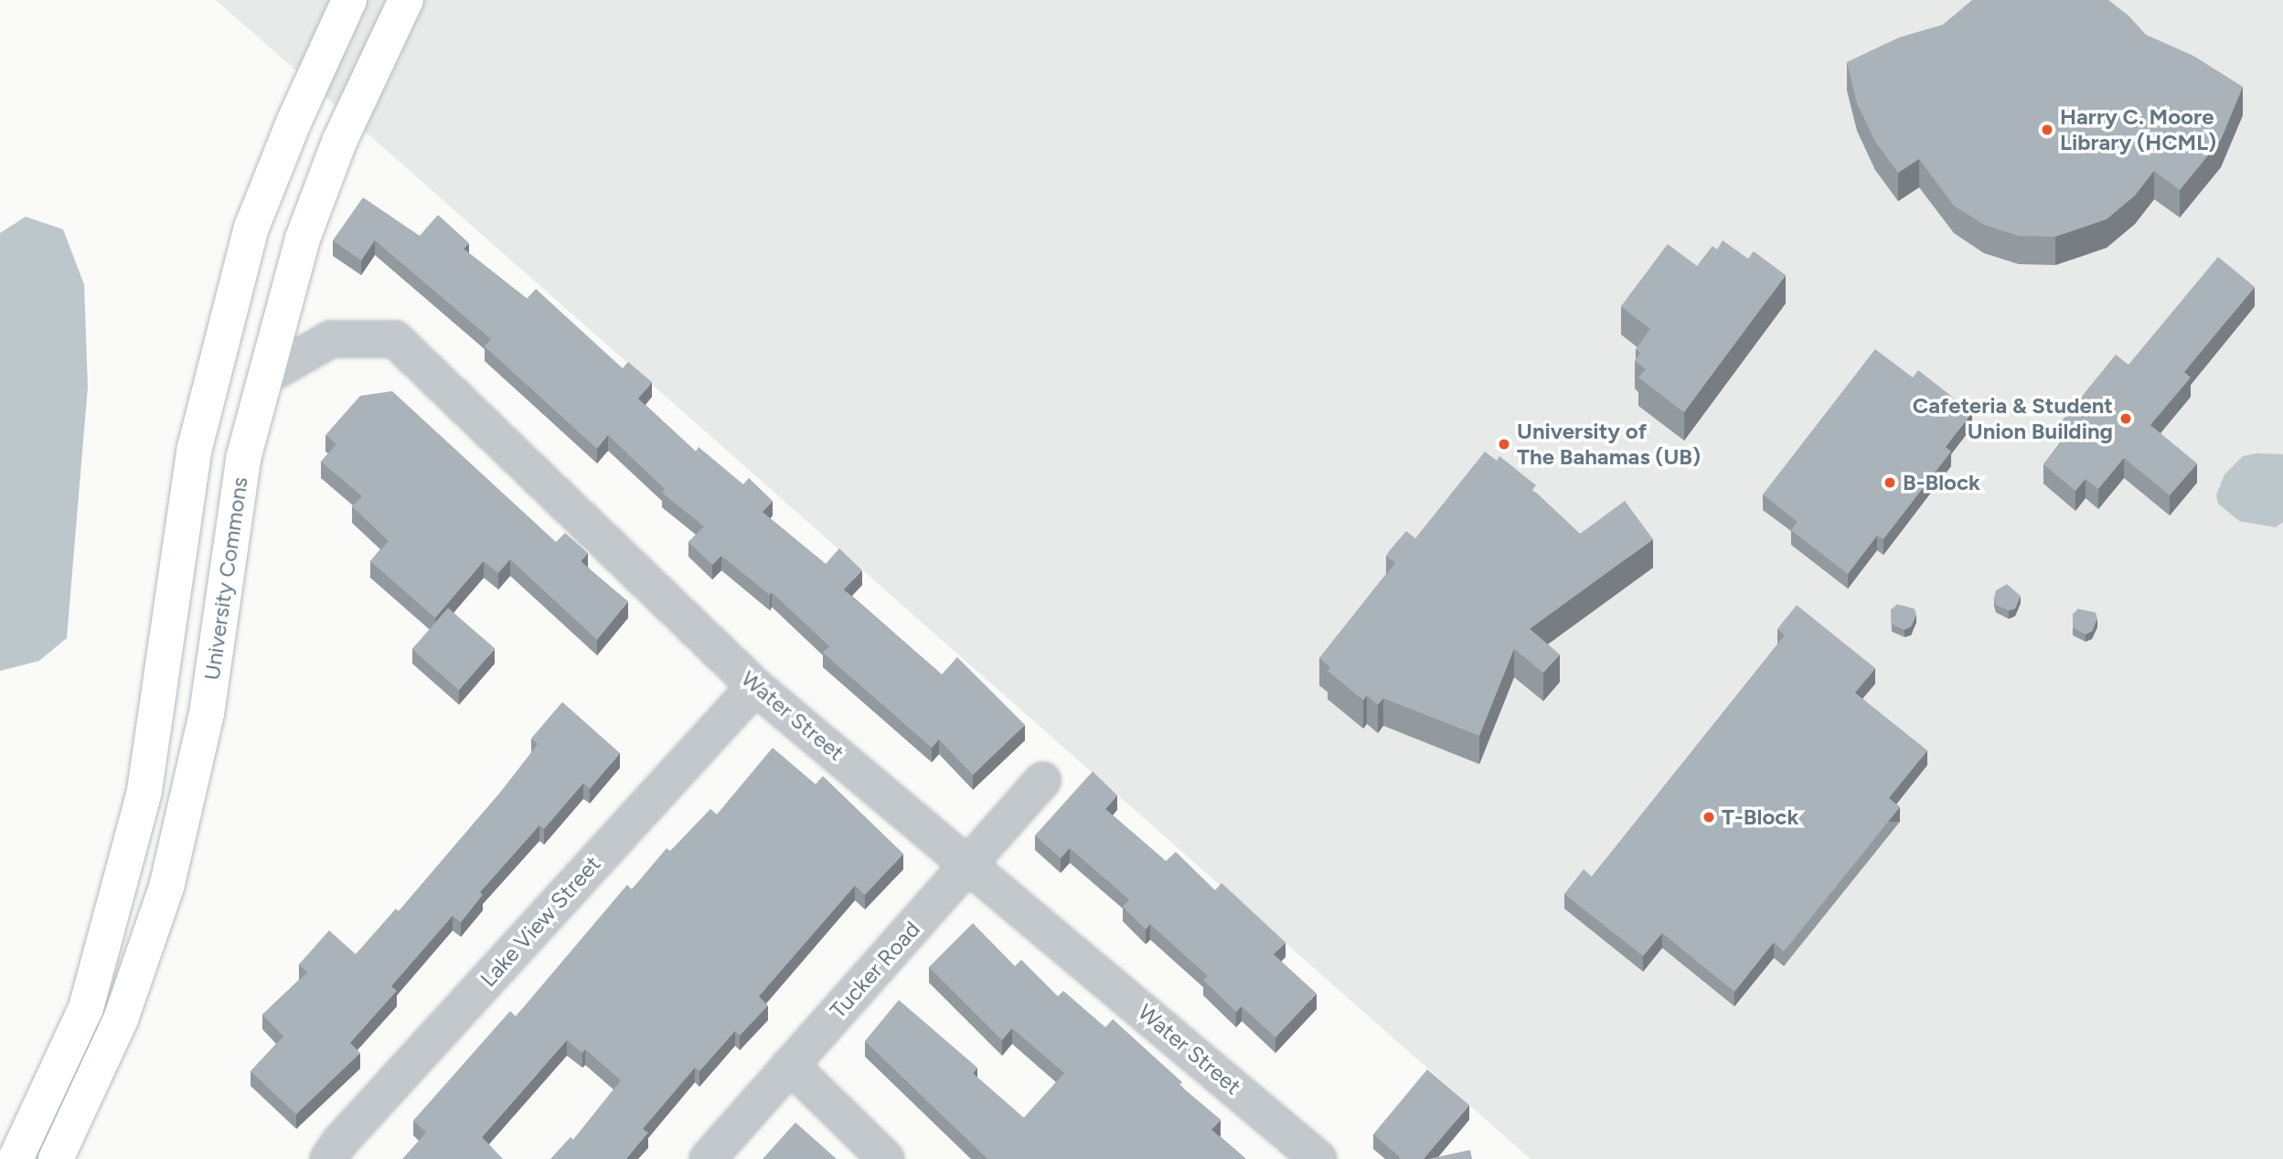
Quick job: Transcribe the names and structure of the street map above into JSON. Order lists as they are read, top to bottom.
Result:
{
  "streets": {
    "main road": ["University Commons"],
    "street": ["Water Street", "Lake View Street", "Tucker Road"]
  },
  "crossings": [
    ["University Commons", "Water Street"],
    ["Water Street", "Lake View Street"],
    ["Water Street", "Tucker Road"]
  ],
  "places": [
    "Harry C. Moore Library (HCML)",
    "Cafeteria & Student Union Building",
    "University of The Bahamas (UB)",
    "B-Block",
    "T-Block"
  ]
}
